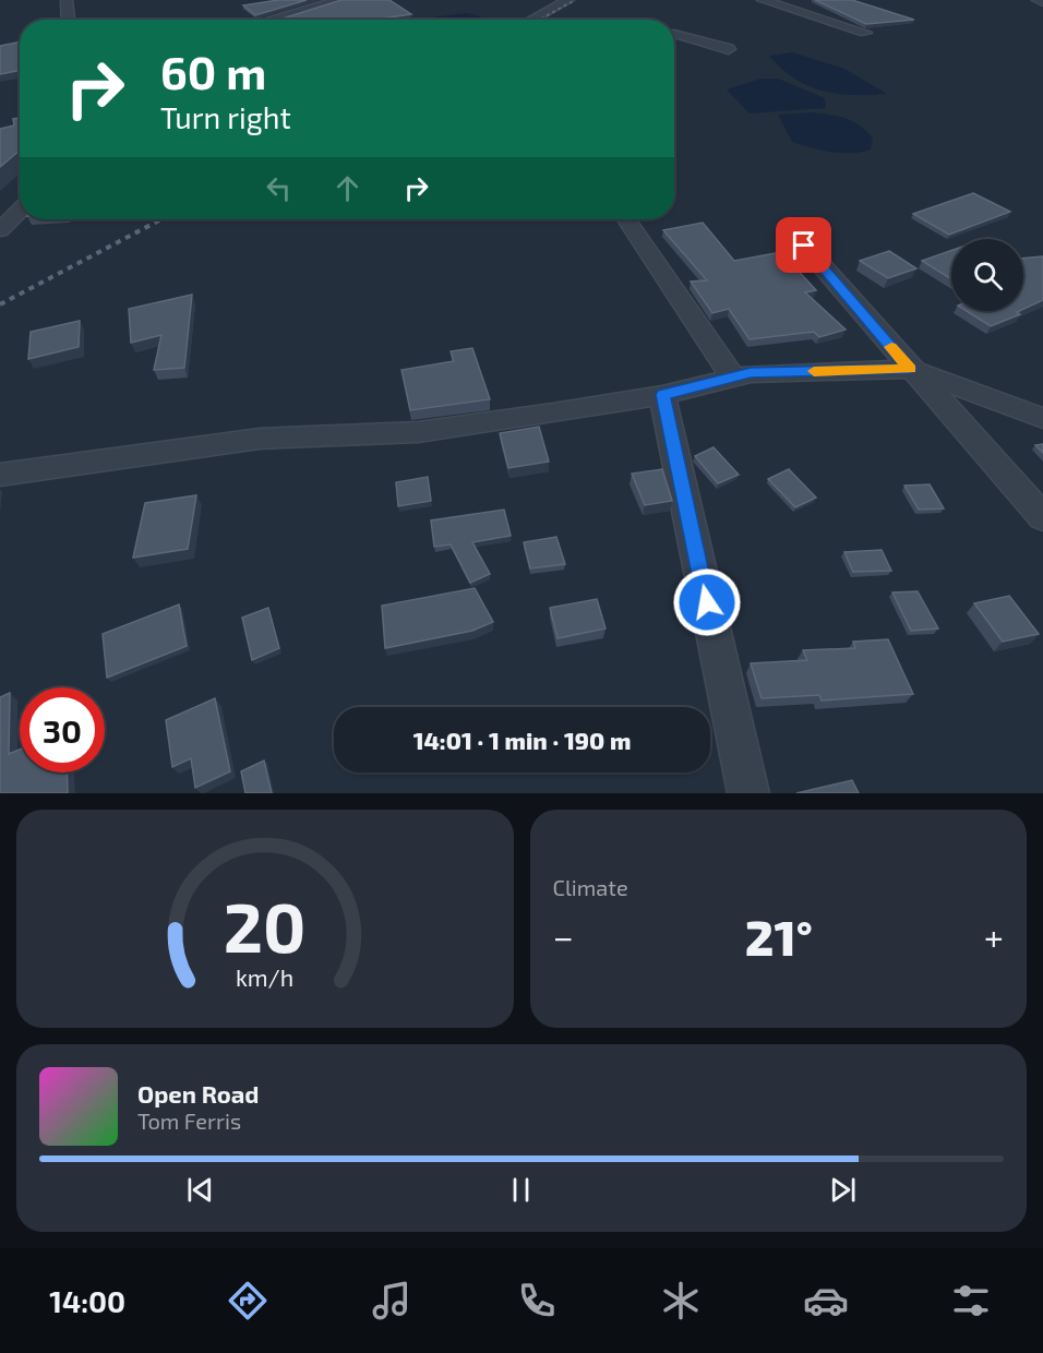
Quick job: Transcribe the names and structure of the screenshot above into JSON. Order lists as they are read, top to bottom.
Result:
{
  "page": {
    "turn": ["60 m", "Turn right"],
    "limit": "30",
    "trip": "14:01 · 1 min · 190 m",
    "tile": "Climate",
    "heat": ["−", "21°", "+"],
    "song": ["Open Road", "Tom Ferris"],
    "tabs": "14:00",
    "gauge": ["20", "km/h"]
  }
}
